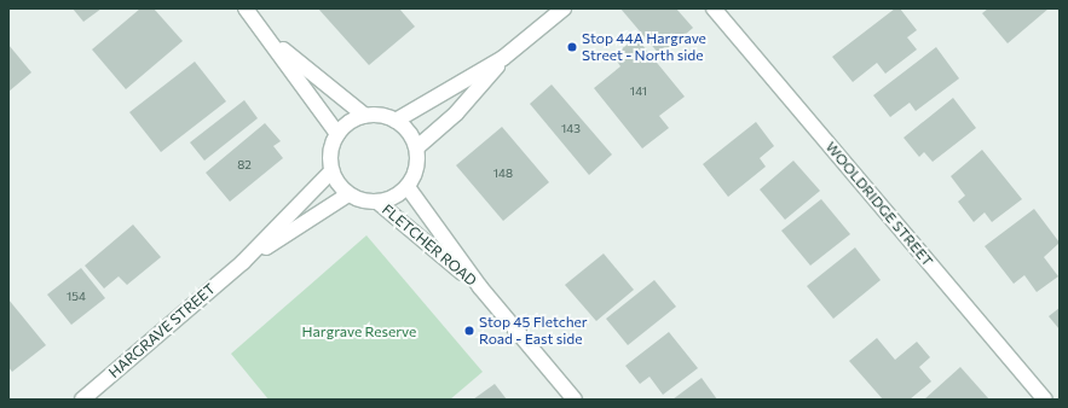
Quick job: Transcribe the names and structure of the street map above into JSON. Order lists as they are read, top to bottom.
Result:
{
  "streets": {
    "street": ["WOOLDRIDGE STREET", "FLETCHER ROAD", "HARGRAVE STREET"]
  },
  "crossings": [
    ["FLETCHER ROAD", "HARGRAVE STREET"]
  ],
  "parks": ["Hargrave Reserve"],
  "places": ["Stop 44A Hargrave Street - North side", "Stop 45 Fletcher Road - East side"],
  "house_numbers": [
    "141",
    "143",
    "82",
    "148",
    "154"
  ]
}
